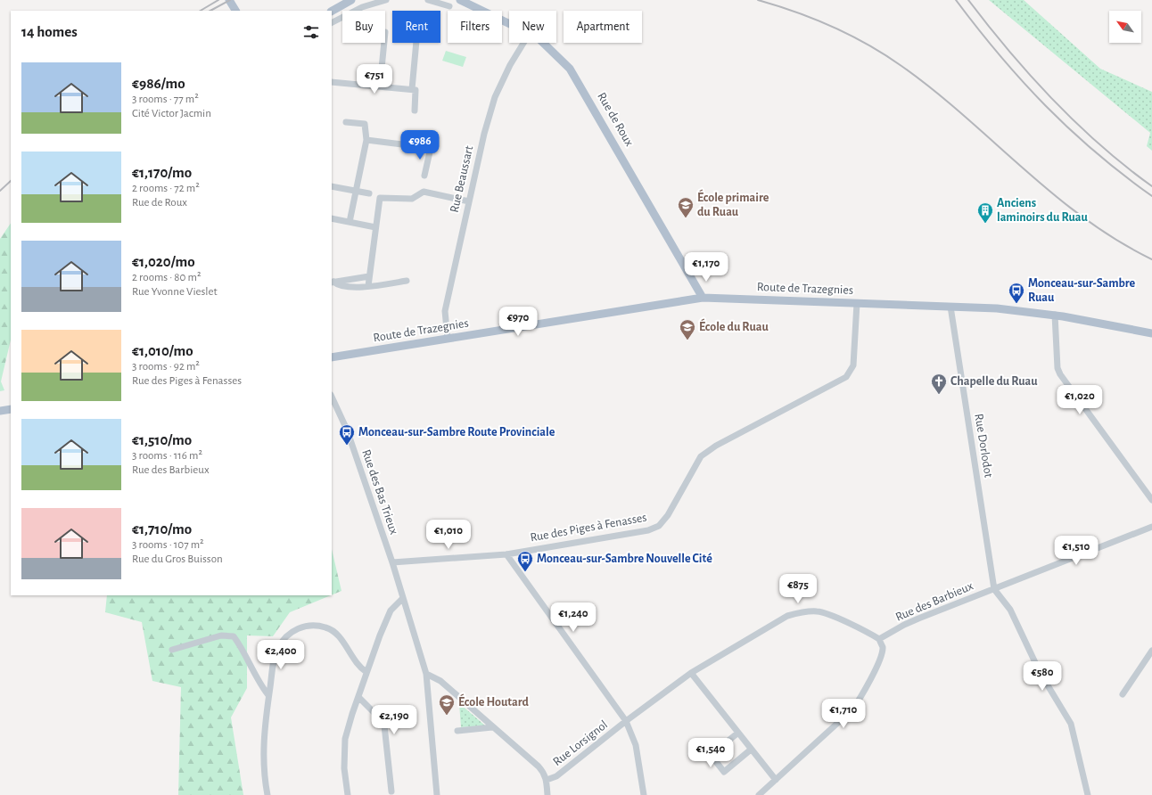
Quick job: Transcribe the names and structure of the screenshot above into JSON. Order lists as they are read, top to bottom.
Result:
{
  "streets": {
    "main road": ["Rue de Roux", "Route de Trazegnies"],
    "street": [
      "Rue Beaussart",
      "Rue Dorlodot",
      "Rue des Bas Trieux",
      "Rue des Piges à Fenasses",
      "Rue des Barbieux",
      "Rue Lorsignol"
    ]
  },
  "crossings": [
    ["Rue de Roux", "Route de Trazegnies"],
    ["Rue Beaussart", "Route de Trazegnies"],
    ["Route de Trazegnies", "Rue Dorlodot"],
    ["Route de Trazegnies", "Rue des Piges à Fenasses"],
    ["Rue Dorlodot", "Rue des Barbieux"],
    ["Rue des Bas Trieux", "Rue des Piges à Fenasses"]
  ],
  "places": {
    "school or university": ["École primaire du Ruau", "École du Ruau", "École Houtard"],
    "building": ["Anciens laminoirs du Ruau"],
    "bus stop": ["Monceau-sur-Sambre Ruau", "Monceau-sur-Sambre Route Provinciale", "Monceau-sur-Sambre Nouvelle Cité"],
    "church": ["Chapelle du Ruau"]
  },
  "north": "top left",
  "page": {
    "chip": [
      "Buy",
      "Rent",
      "Filters",
      "New",
      "Apartment"
    ],
    "heading": "14 homes",
    "list": [
      {
        "name": "€986/mo",
        "note": "3 rooms · 77 m² · Cité Victor Jacmin"
      },
      {
        "name": "€1,170/mo",
        "note": "2 rooms · 72 m² · Rue de Roux"
      },
      {
        "name": "€1,020/mo",
        "note": "2 rooms · 80 m² · Rue Yvonne Vieslet"
      },
      {
        "name": "€1,010/mo",
        "note": "3 rooms · 92 m² · Rue des Piges à Fenasses"
      },
      {
        "name": "€1,510/mo",
        "note": "3 rooms · 116 m² · Rue des Barbieux"
      },
      {
        "name": "€1,710/mo",
        "note": "3 rooms · 107 m² · Rue du Gros Buisson"
      }
    ],
    "price": [
      "€751",
      "€986",
      "€1,170",
      "€970",
      "€1,020",
      "€1,010",
      "€1,510",
      "€875",
      "€1,240",
      "€2,400",
      "€580",
      "€1,710",
      "€2,190",
      "€1,540"
    ]
  }
}
